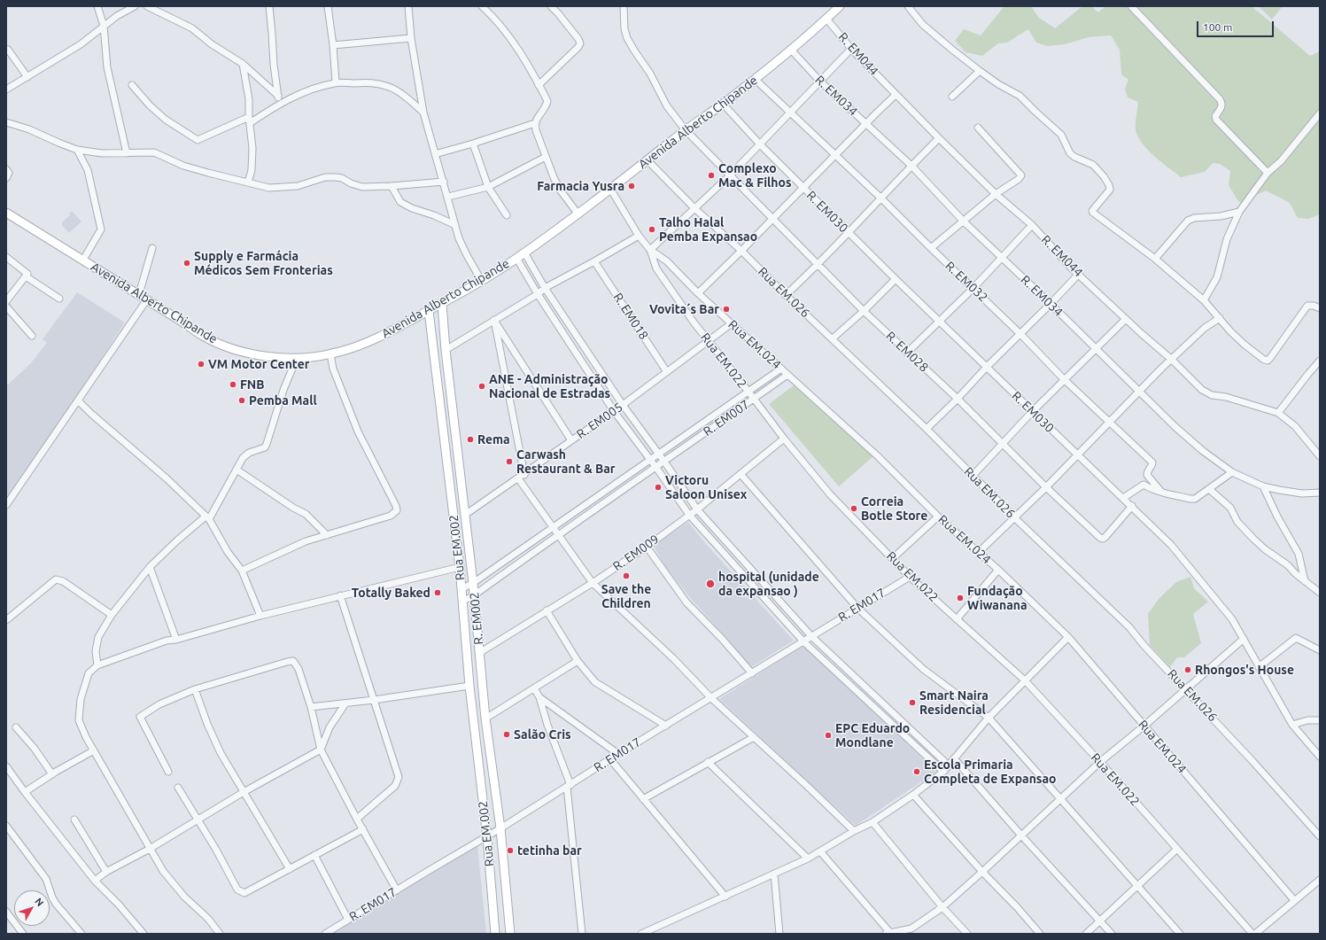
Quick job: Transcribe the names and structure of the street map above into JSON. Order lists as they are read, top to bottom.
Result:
{
  "streets": {
    "street": [
      "R. EM044",
      "R. EM034",
      "Avenida Alberto Chipande",
      "R. EM030",
      "R. EM032",
      "Rua EM.026",
      "R. EM018",
      "Rua EM.024",
      "R. EM028",
      "Rua EM.022",
      "R. EM007",
      "R. EM005",
      "Rua EM.002",
      "R. EM009",
      "R. EM017",
      "R. EM002"
    ]
  },
  "crossings": [
    ["R. EM044", "Avenida Alberto Chipande"],
    ["R. EM034", "Avenida Alberto Chipande"],
    ["Avenida Alberto Chipande", "R. EM030"],
    ["Avenida Alberto Chipande", "R. EM032"],
    ["Avenida Alberto Chipande", "Rua EM.026"],
    ["Avenida Alberto Chipande", "R. EM028"],
    ["Avenida Alberto Chipande", "Rua EM.022"],
    ["Avenida Alberto Chipande", "Rua EM.002"],
    ["Avenida Alberto Chipande", "R. EM002"],
    ["R. EM030", "R. EM028"],
    ["R. EM018", "R. EM005"],
    ["Rua EM.024", "Rua EM.022"],
    ["Rua EM.024", "R. EM007"],
    ["Rua EM.024", "R. EM005"],
    ["Rua EM.022", "R. EM007"],
    ["Rua EM.022", "R. EM005"],
    ["Rua EM.022", "R. EM009"],
    ["Rua EM.022", "R. EM017"],
    ["R. EM007", "Rua EM.002"],
    ["R. EM007", "R. EM002"],
    ["R. EM005", "R. EM002"],
    ["Rua EM.002", "R. EM017"],
    ["R. EM009", "R. EM002"],
    ["R. EM017", "R. EM002"]
  ],
  "places": [
    "Complexo Mac & Filhos",
    "Farmacia Yusra",
    "Talho Halal Pemba Expansao",
    "Supply e Farmácia Médicos Sem Fronterias",
    "Vovita´s Bar",
    "VM Motor Center",
    "FNB",
    "ANE - Administração Nacional de Estradas",
    "Pemba Mall",
    "Rema",
    "Carwash Restaurant & Bar",
    "Victoru Saloon Unisex",
    "Correia Botle Store",
    "Save the Children",
    "hospital (unidade da expansao )",
    "Totally Baked",
    "Fundação Wiwanana",
    "Rhongos's House",
    "Smart Naira Residencial",
    "Salão Cris",
    "EPC Eduardo Mondlane",
    "Escola Primaria Completa de Expansao",
    "tetinha bar"
  ],
  "scale_bar": "100 m",
  "north": "top right"
}
